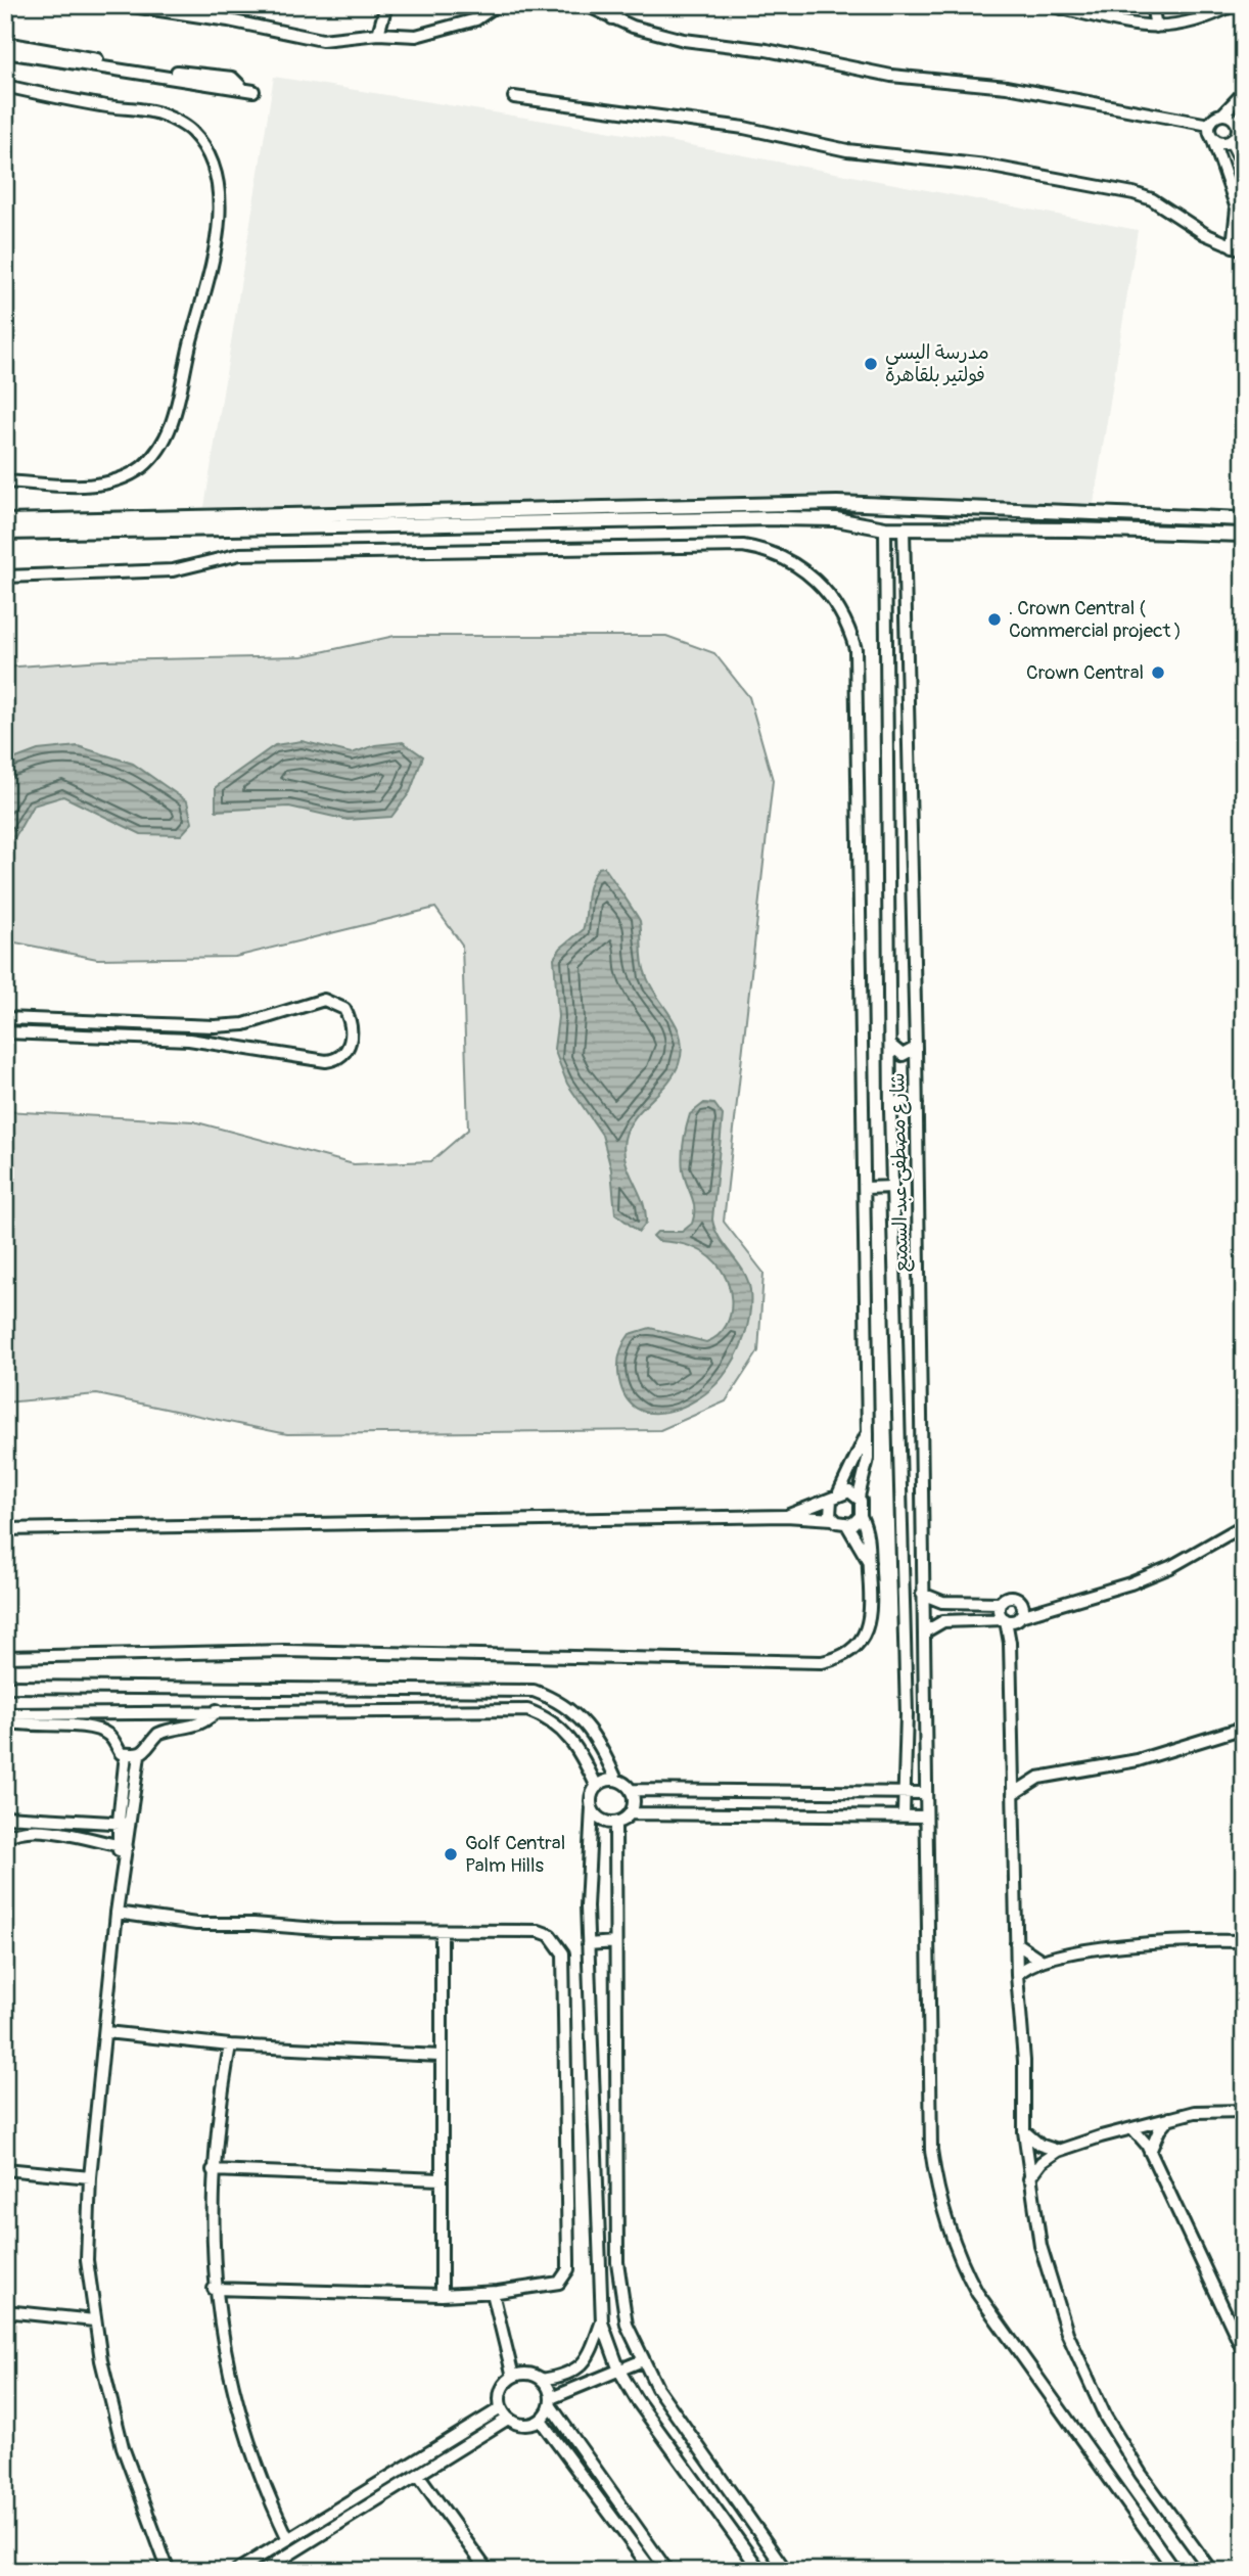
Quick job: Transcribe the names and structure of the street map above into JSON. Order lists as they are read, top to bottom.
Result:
{
  "streets": {
    "street": ["شارع مصطفى عبد السميع"]
  },
  "places": [
    "مدرسة اليسي فولتير بلقاهرة",
    ". Crown Central ( Commercial project )",
    "Crown Central",
    "Golf Central Palm Hills"
  ]
}
